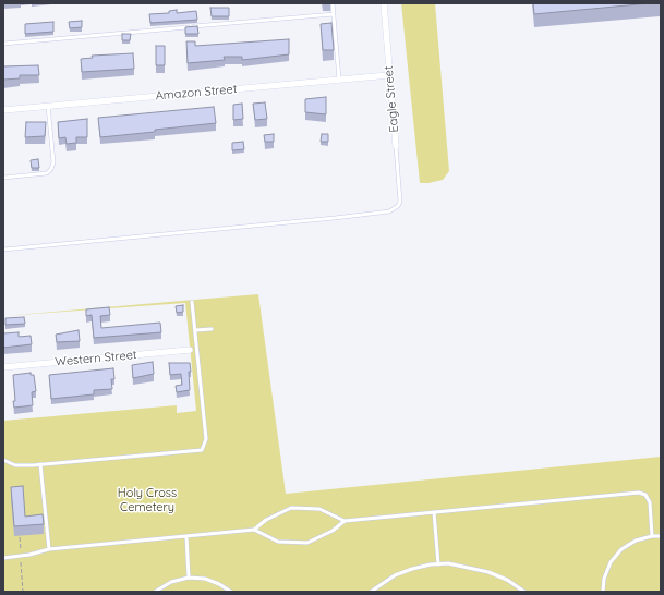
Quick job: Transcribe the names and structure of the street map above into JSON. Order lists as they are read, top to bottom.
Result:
{
  "streets": {
    "street": ["Amazon Street", "Eagle Street", "Western Street"]
  },
  "crossings": [
    ["Amazon Street", "Eagle Street"]
  ],
  "parks": ["Holy Cross Cemetery"]
}
